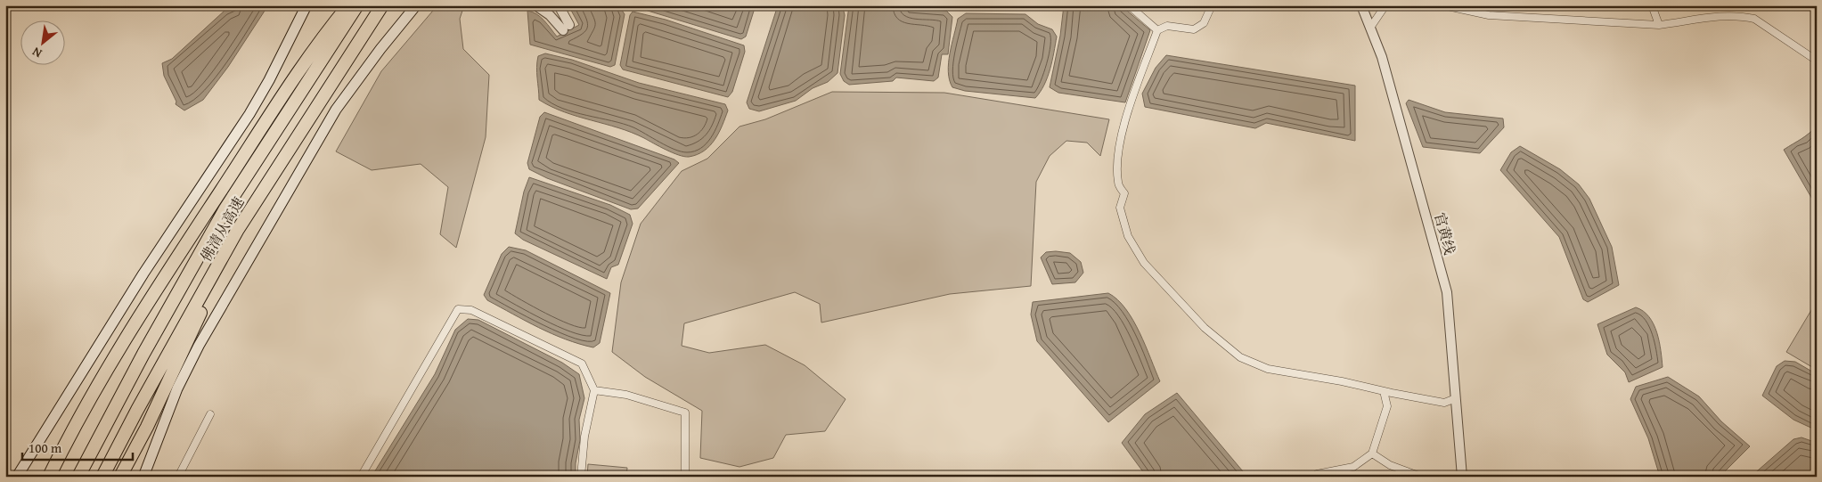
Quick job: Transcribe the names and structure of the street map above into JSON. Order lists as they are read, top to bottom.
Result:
{
  "streets": {
    "highway": ["佛清从高速"],
    "street": ["官黄线"]
  },
  "scale_bar": "100 m",
  "north": "bottom left"
}
